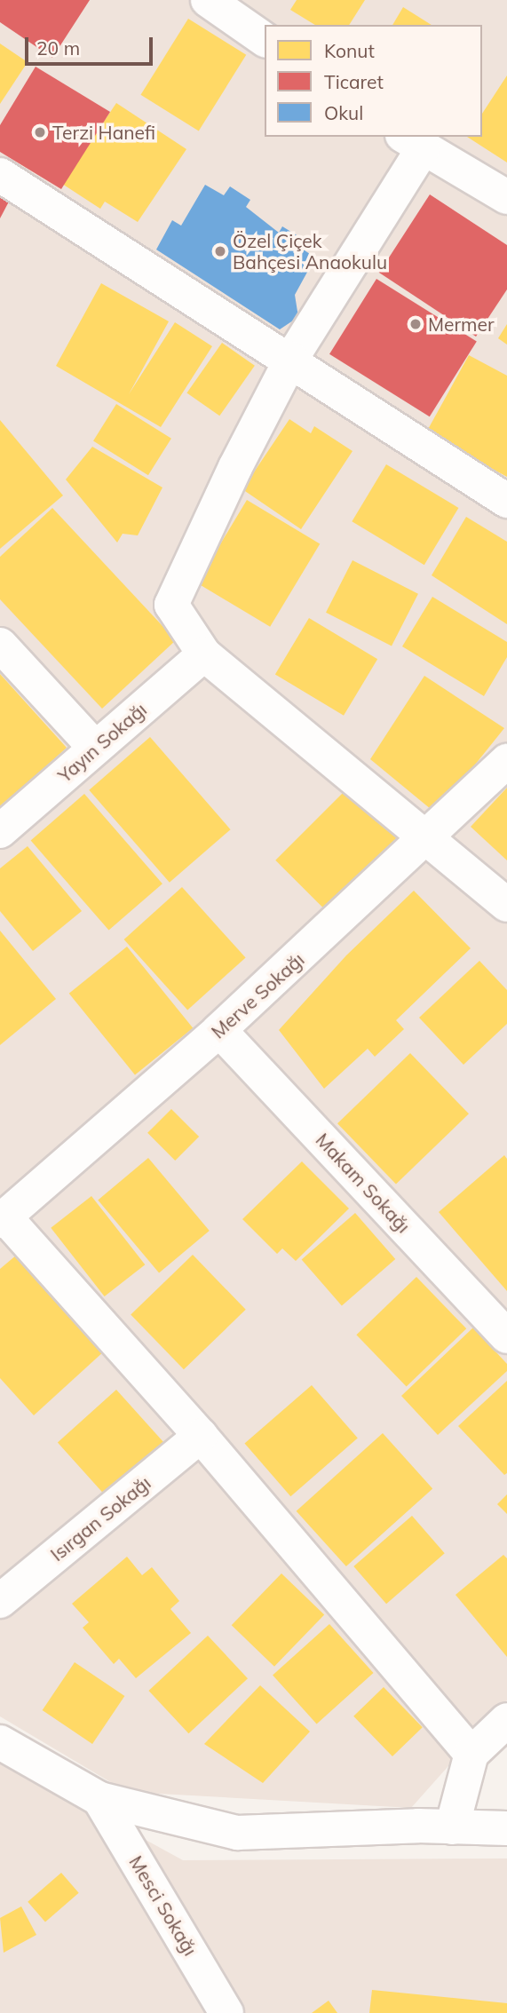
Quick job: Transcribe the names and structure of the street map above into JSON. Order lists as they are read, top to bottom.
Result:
{
  "streets": {
    "street": [
      "Yayın Sokağı",
      "Merve Sokağı",
      "Makam Sokağı",
      "Isırgan Sokağı",
      "Mesci Sokağı"
    ]
  },
  "crossings": [
    ["Merve Sokağı", "Makam Sokağı"]
  ],
  "places": ["Terzi Hanefi", "Özel Çiçek Bahçesi Anaokulu", "Mermer"],
  "legend": ["Konut", "Ticaret", "Okul"],
  "scale_bar": "20 m"
}
